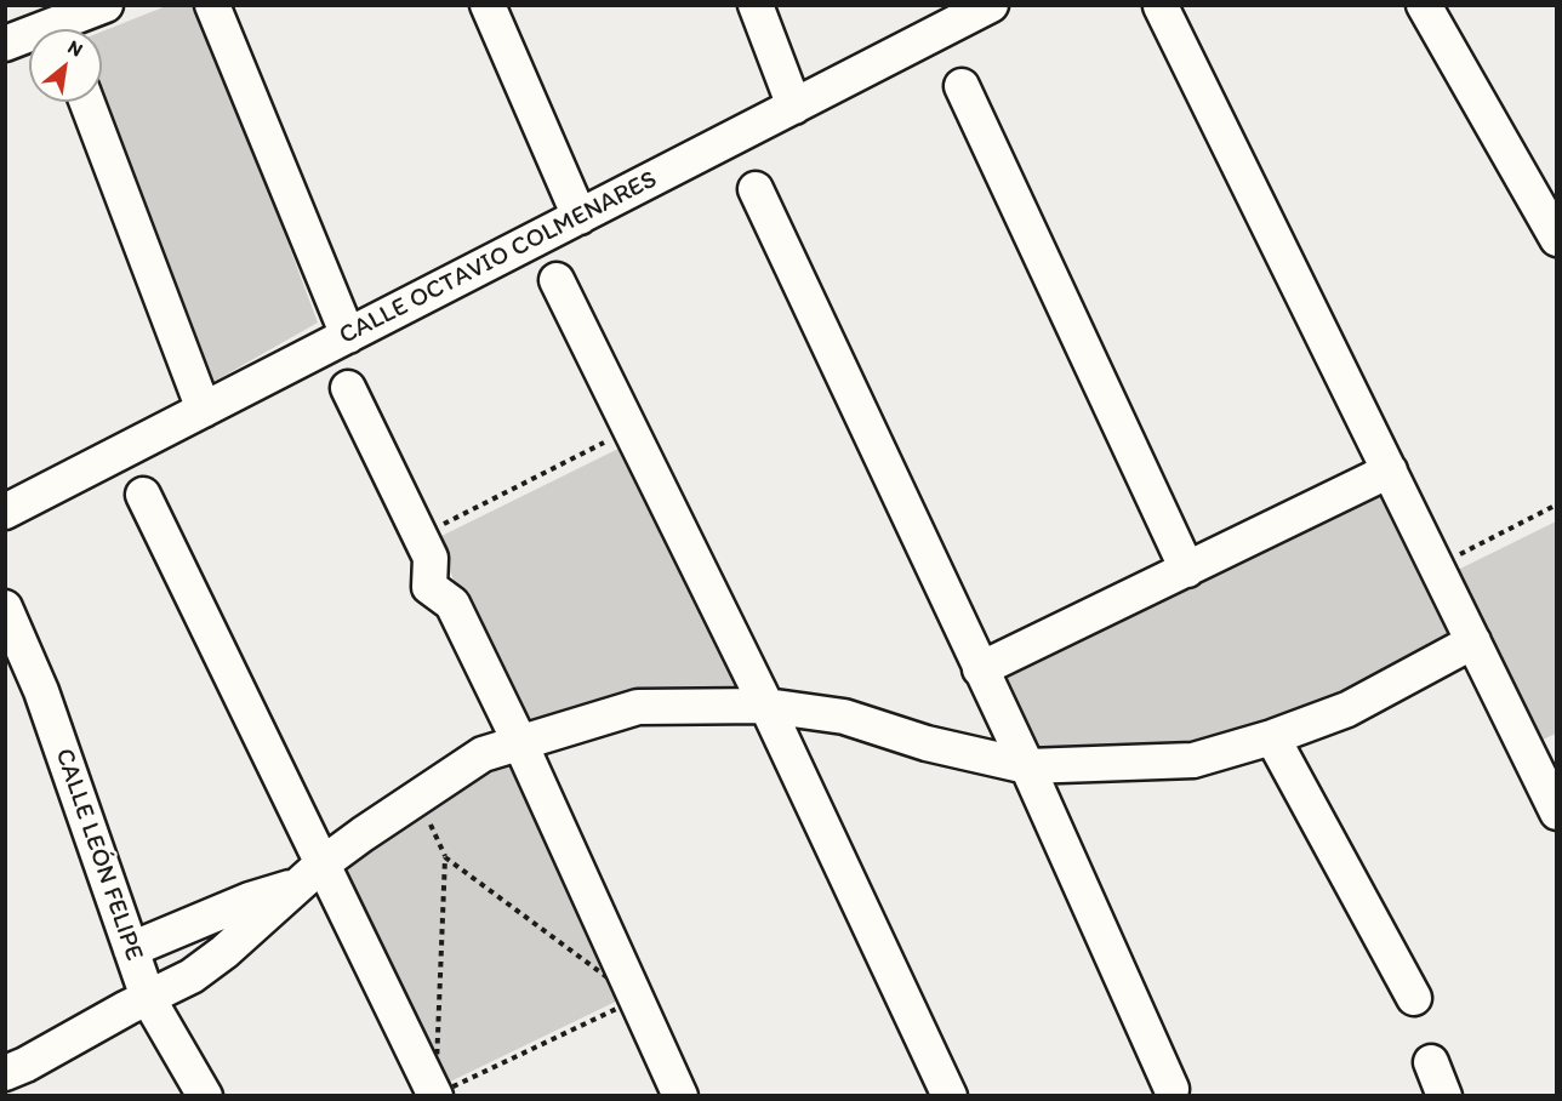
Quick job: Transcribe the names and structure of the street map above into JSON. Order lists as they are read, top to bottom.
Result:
{
  "streets": {
    "street": ["CALLE OCTAVIO COLMENARES", "CALLE LEÓN FELIPE"]
  },
  "north": "top right"
}
